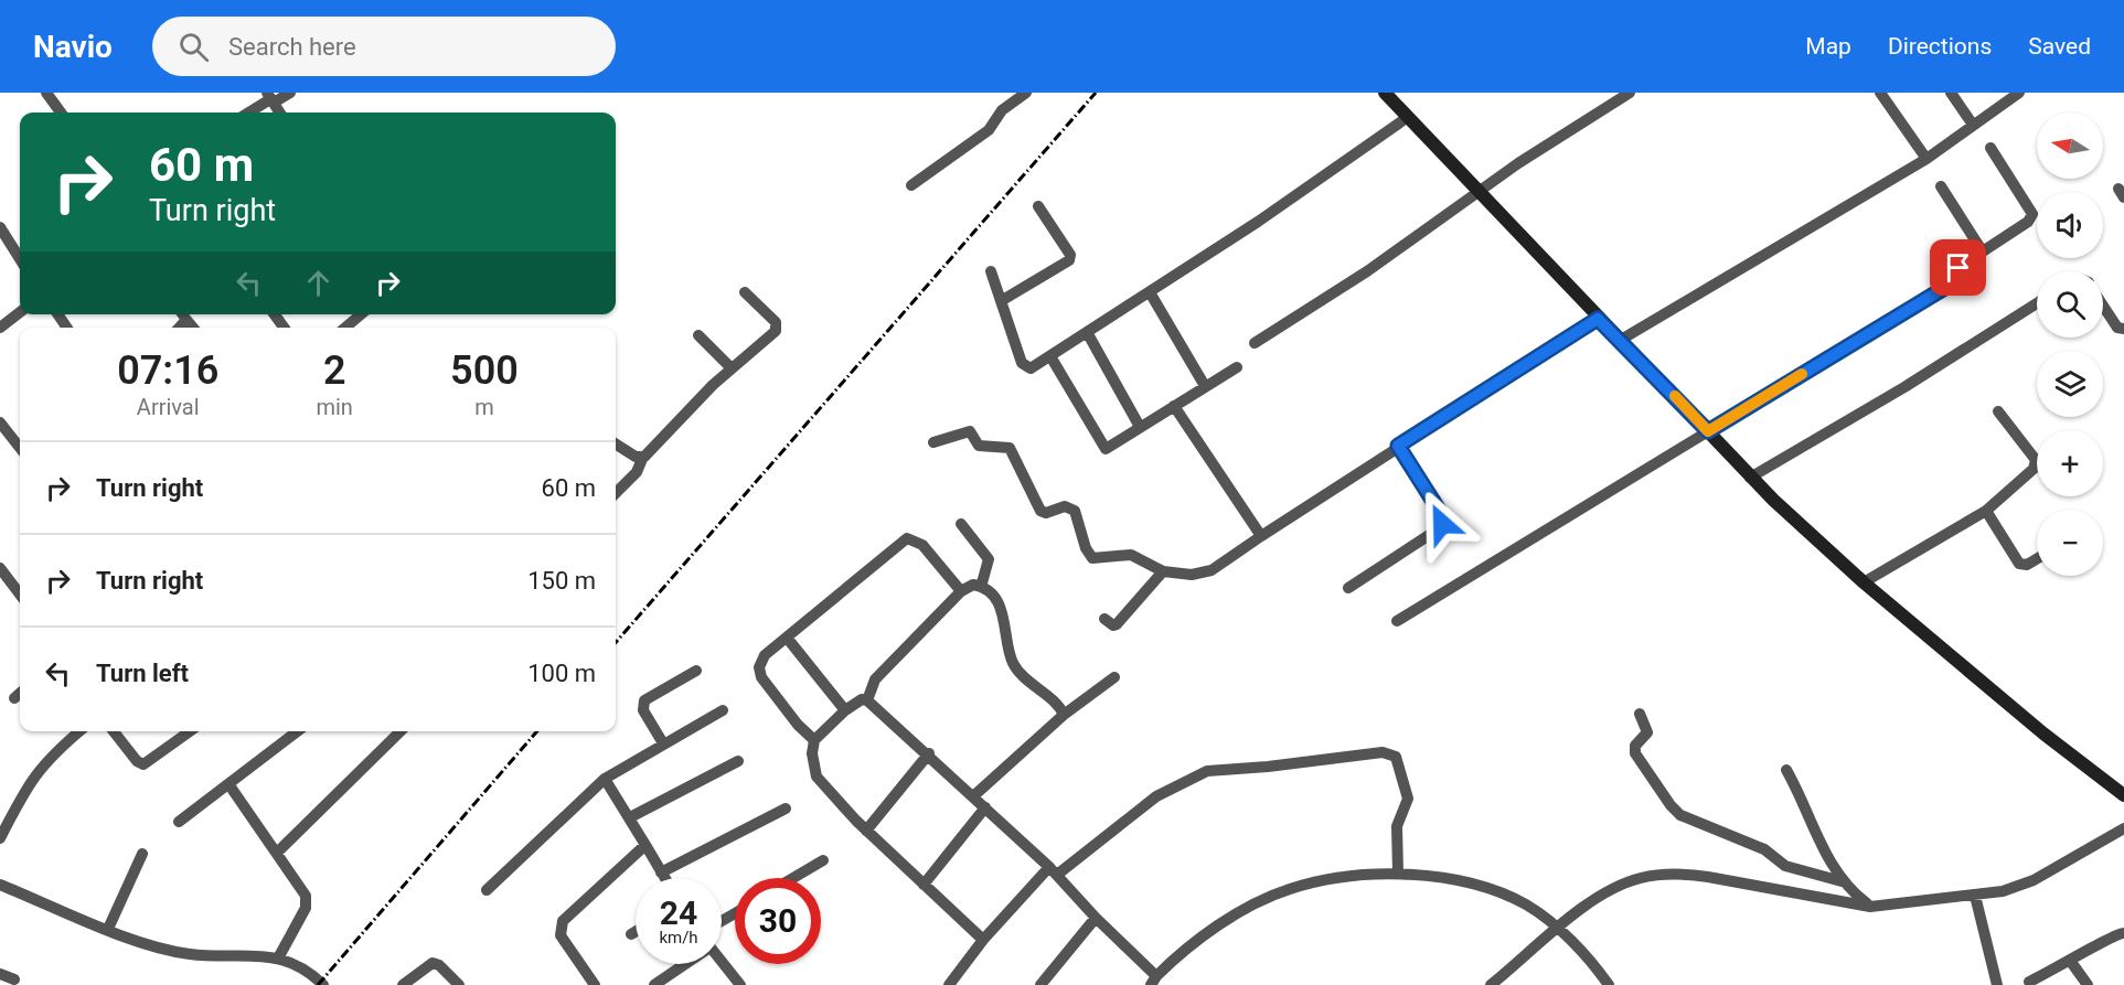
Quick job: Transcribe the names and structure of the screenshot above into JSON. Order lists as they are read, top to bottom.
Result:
{
  "north": "left",
  "page": {
    "header": "Navio",
    "search": "Search here",
    "nav": ["Map", "Directions", "Saved"],
    "map_buttons": ["+", "−"],
    "turn": ["60 m", "Turn right"],
    "eta": [
      "07:16",
      "Arrival",
      "2",
      "min",
      "500",
      "m"
    ],
    "list": [
      {
        "name": "Turn right",
        "value": "60 m"
      },
      {
        "name": "Turn right",
        "value": "150 m"
      },
      {
        "name": "Turn left",
        "value": "100 m"
      }
    ],
    "speed": "24 km/h",
    "limit": "30"
  }
}
